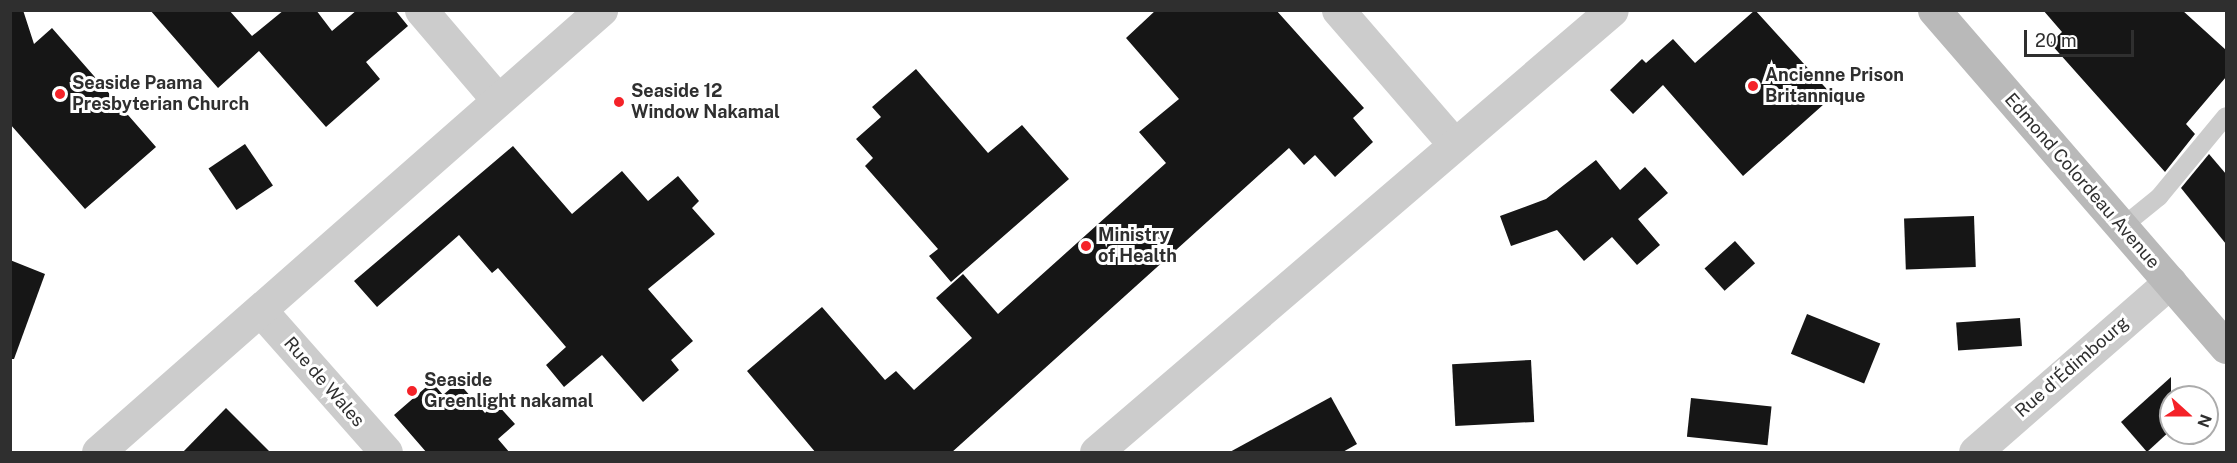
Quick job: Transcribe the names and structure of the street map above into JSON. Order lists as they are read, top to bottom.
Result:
{
  "streets": {
    "street": ["Edmond Colordeau Avenue", "Rue d'Édimbourg", "Rue de Wales"]
  },
  "crossings": [
    ["Edmond Colordeau Avenue", "Rue d'Édimbourg"]
  ],
  "places": [
    "Ancienne Prison Britannique",
    "Seaside Paama Presbyterian Church",
    "Seaside 12 Window Nakamal",
    "Ministry of Health",
    "Seaside Greenlight nakamal"
  ],
  "scale_bar": "20 m",
  "north": "right"
}
